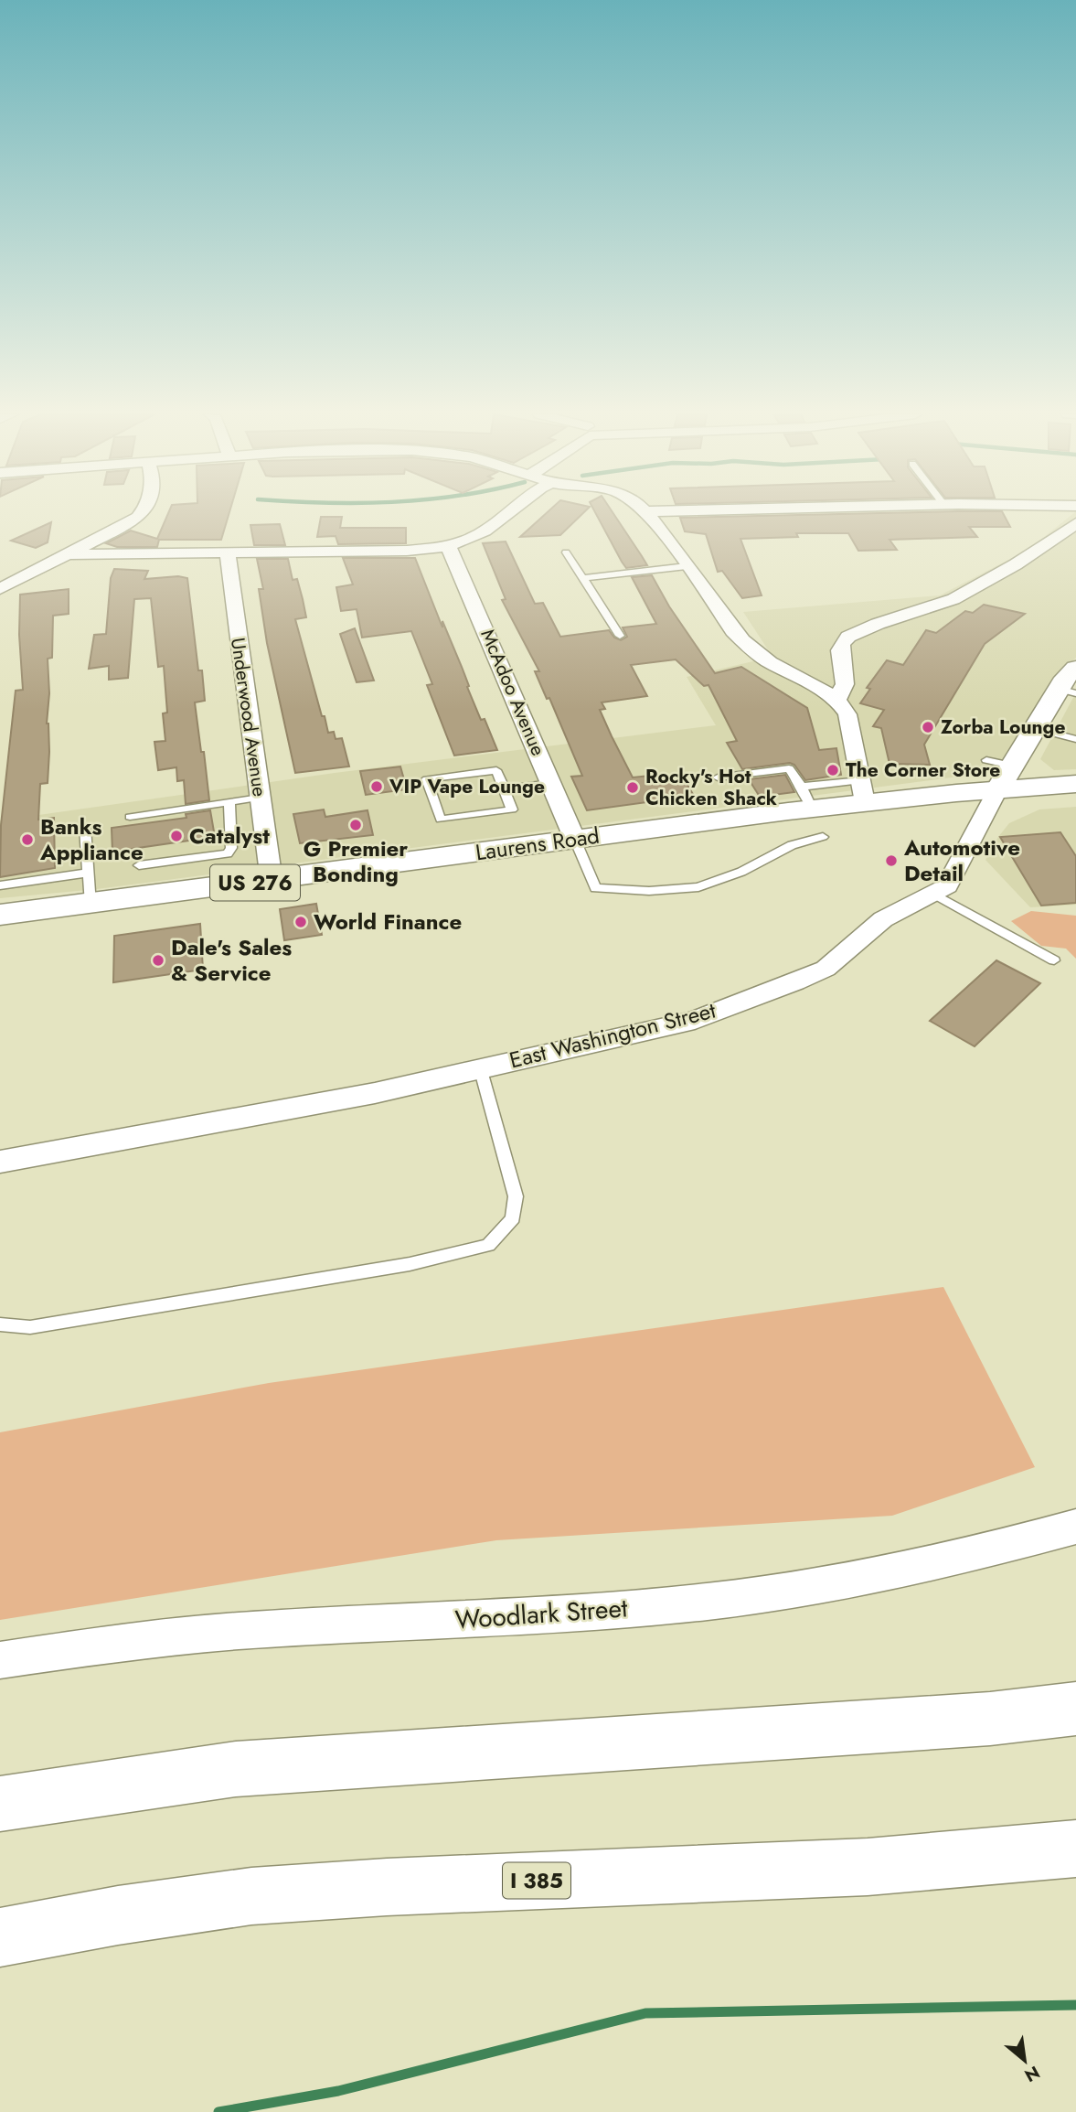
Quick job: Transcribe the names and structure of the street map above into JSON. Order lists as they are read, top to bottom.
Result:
{
  "streets": {
    "main road": ["Laurens Road", "US 276", "I 385"],
    "street": [
      "McAdoo Avenue",
      "Underwood Avenue",
      "East Washington Street",
      "Woodlark Street"
    ]
  },
  "crossings": [
    ["McAdoo Avenue", "Laurens Road"],
    ["Underwood Avenue", "Laurens Road"],
    ["Laurens Road", "East Washington Street"]
  ],
  "places": [
    "Zorba Lounge",
    "The Corner Store",
    "VIP Vape Lounge",
    "Rocky's Hot Chicken Shack",
    "G Premier Bonding",
    "Catalyst",
    "Banks Appliance",
    "Automotive Detail",
    "World Finance",
    "Dale's Sales & Service"
  ],
  "north": "bottom right"
}
